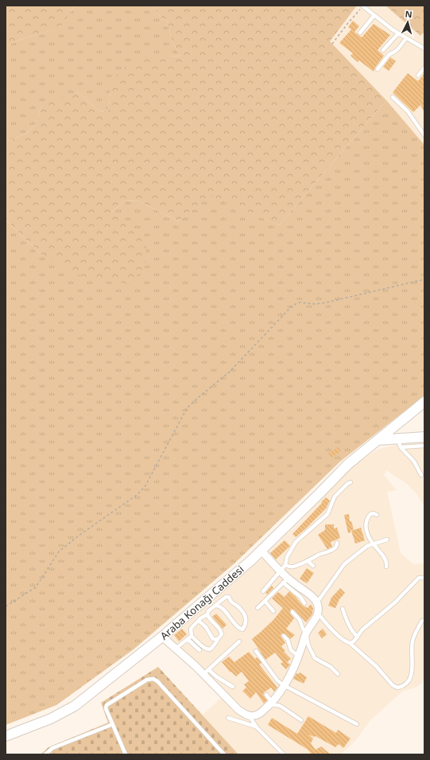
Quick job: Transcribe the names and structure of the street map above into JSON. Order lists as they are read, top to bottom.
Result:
{
  "streets": {
    "main road": ["Araba Konağı Caddesi"]
  },
  "north": "top"
}
